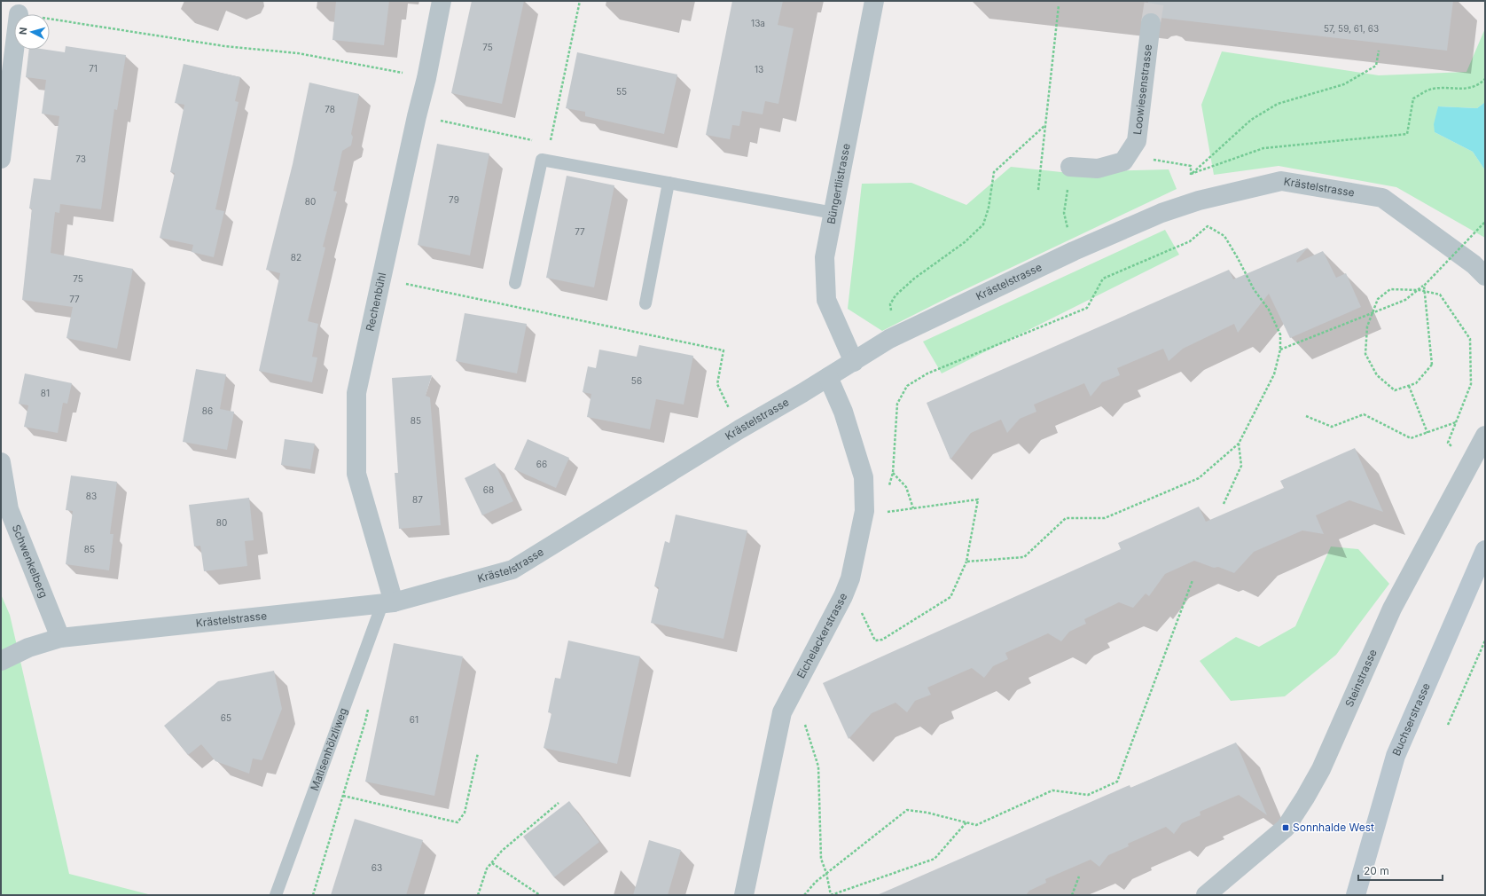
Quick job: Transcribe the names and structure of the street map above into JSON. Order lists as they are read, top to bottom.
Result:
{
  "streets": {
    "main road": ["Buchserstrasse"],
    "street": [
      "Loowiesenstrasse",
      "Büngertlistrasse",
      "Krästelstrasse",
      "Rechenbühl",
      "Schwenkelberg",
      "Eichelackerstrasse",
      "Steinstrasse"
    ],
    "lane": ["Matisenhölzliweg"]
  },
  "crossings": [
    ["Büngertlistrasse", "Krästelstrasse"],
    ["Krästelstrasse", "Rechenbühl"],
    ["Krästelstrasse", "Schwenkelberg"],
    ["Krästelstrasse", "Eichelackerstrasse"],
    ["Krästelstrasse", "Matisenhölzliweg"],
    ["Rechenbühl", "Matisenhölzliweg"]
  ],
  "places": {
    "transit": ["Sonnhalde West"]
  },
  "house_numbers": [
    "13a",
    "57, 59, 61, 63",
    "75",
    "71",
    "13",
    "55",
    "78",
    "73",
    "79",
    "80",
    "77",
    "82",
    "75",
    "77",
    "56",
    "81",
    "86",
    "85",
    "66",
    "68",
    "83",
    "87",
    "80",
    "85",
    "65",
    "61",
    "63"
  ],
  "scale_bar": "20 m",
  "north": "left"
}
